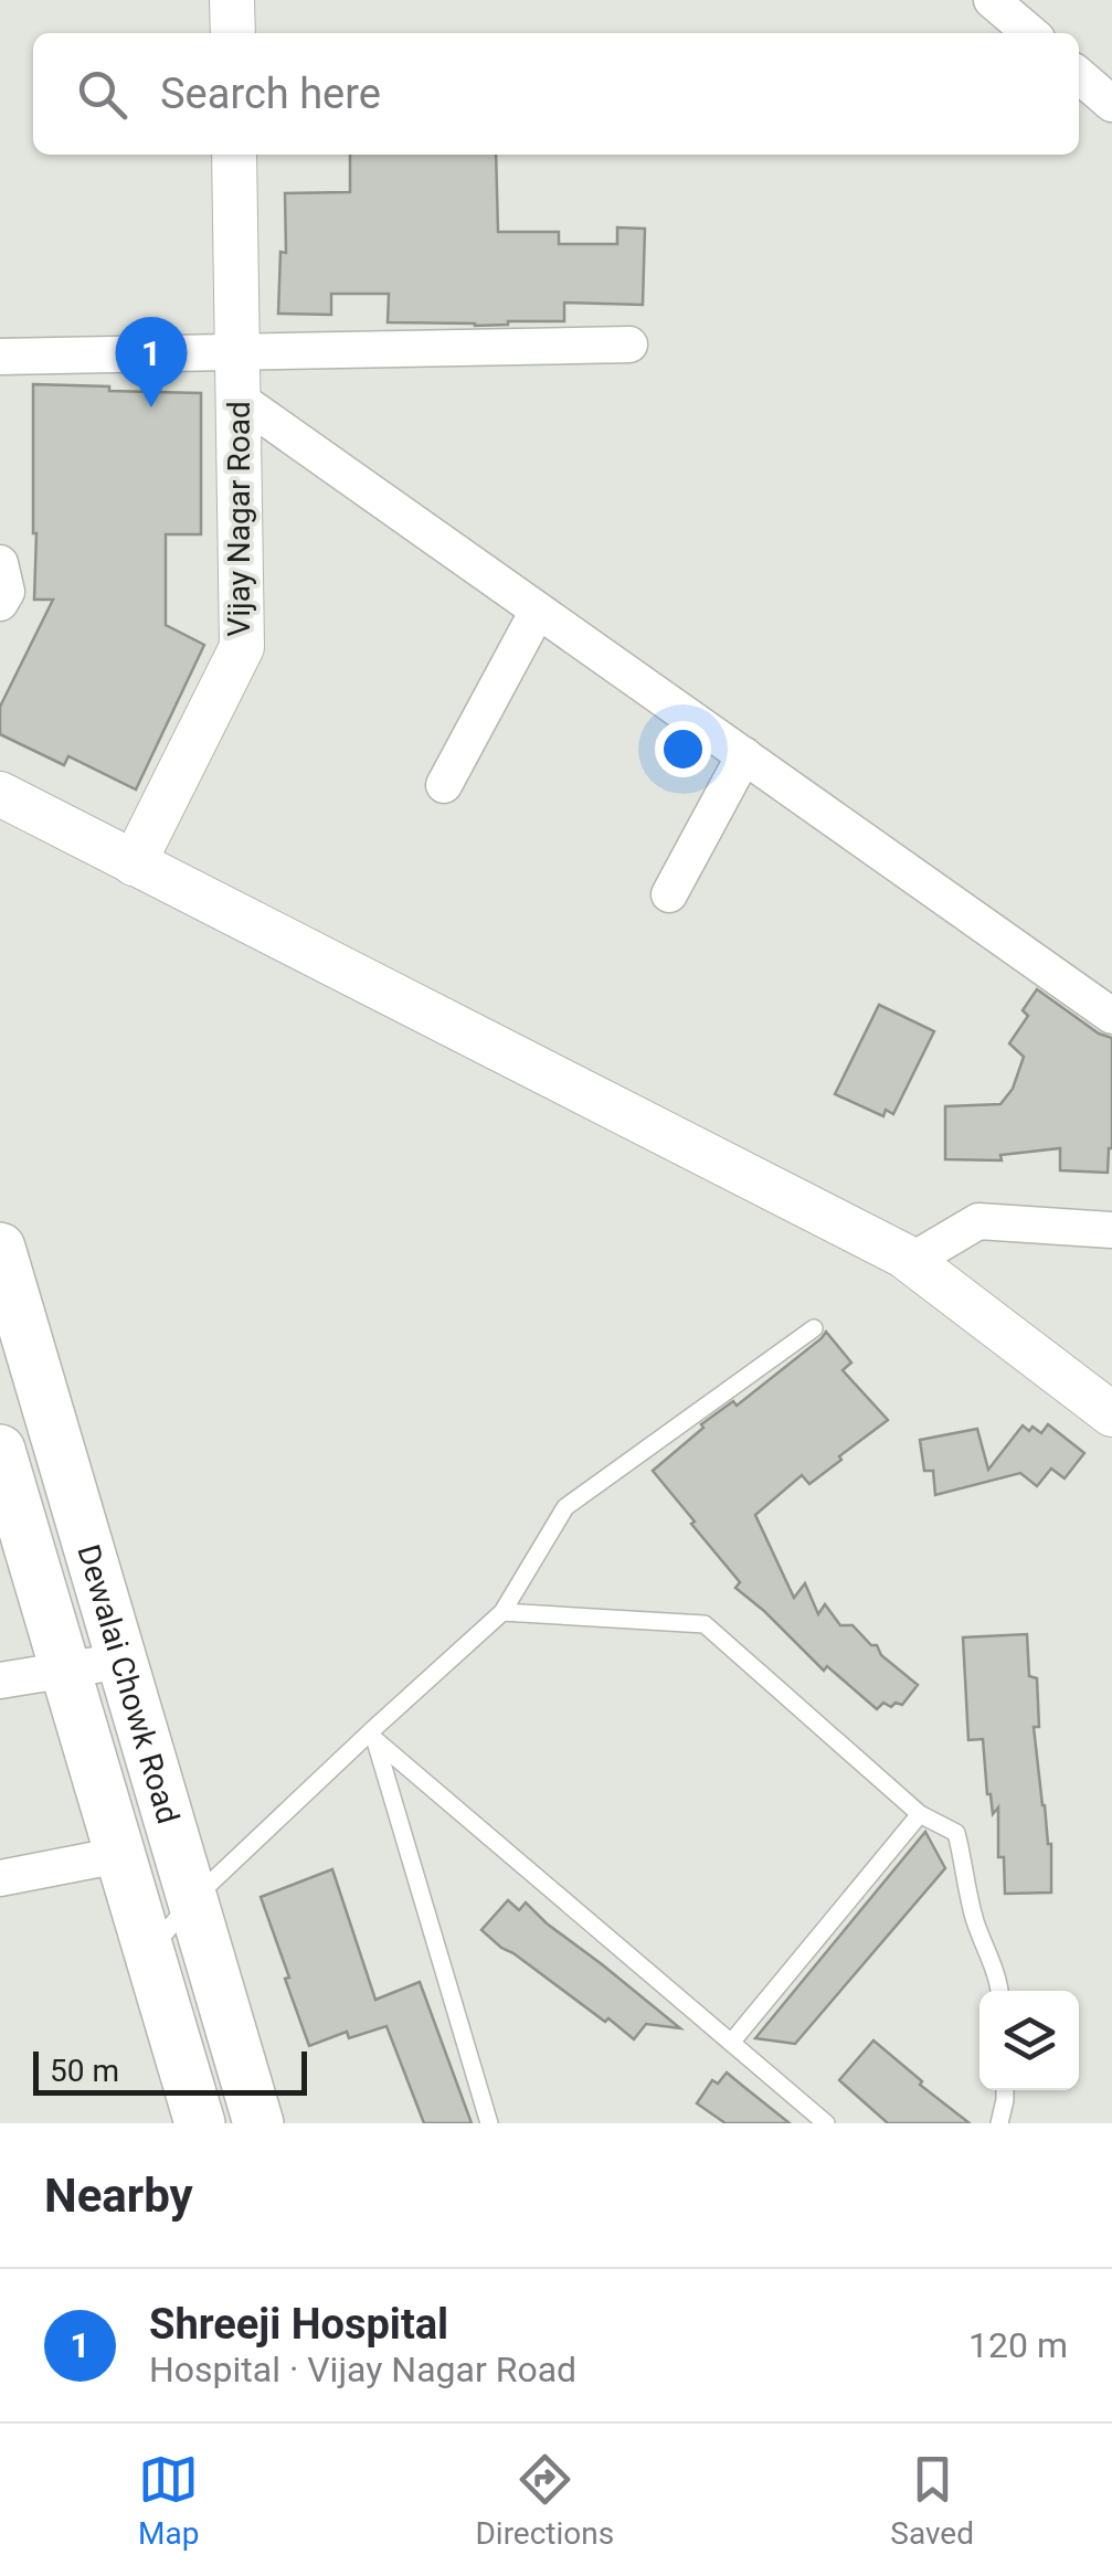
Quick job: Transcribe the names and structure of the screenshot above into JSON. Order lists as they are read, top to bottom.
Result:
{
  "streets": {
    "main road": ["Dewalai Chowk Road"],
    "street": ["Vijay Nagar Road"]
  },
  "scale_bar": "50 m",
  "page": {
    "search": "Search here",
    "pins": "1",
    "scale": "50 m",
    "heading": "Nearby",
    "list": [
      {
        "mark": "1",
        "name": "Shreeji Hospital",
        "note": "Hospital · Vijay Nagar Road",
        "value": "120 m"
      }
    ],
    "nav": ["Map", "Directions", "Saved"]
  }
}
